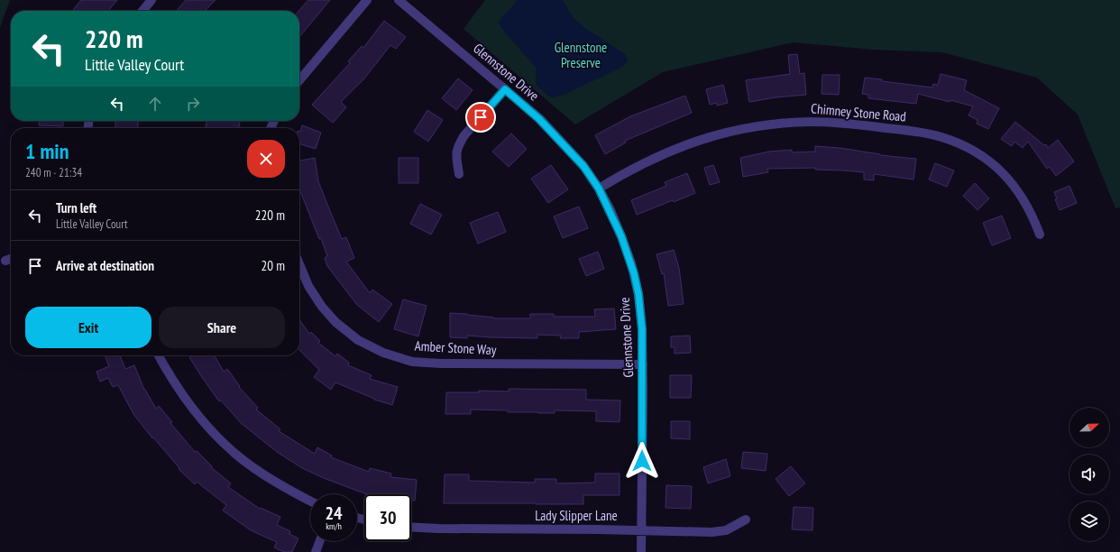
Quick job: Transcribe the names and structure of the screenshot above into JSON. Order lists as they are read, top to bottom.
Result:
{
  "streets": {
    "street": [
      "Glennstone Drive",
      "Chimney Stone Road",
      "Amber Stone Way",
      "Lady Slipper Lane"
    ]
  },
  "crossings": [
    ["Glennstone Drive", "Chimney Stone Road"],
    ["Glennstone Drive", "Amber Stone Way"],
    ["Glennstone Drive", "Lady Slipper Lane"]
  ],
  "parks": ["Glennstone Preserve"],
  "north": "right",
  "page": {
    "turn": ["220 m", "Little Valley Court"],
    "heading": ["1 min", "240 m · 21:34"],
    "list": [
      {
        "name": "Turn left",
        "note": "Little Valley Court",
        "value": "220 m"
      },
      {
        "name": "Arrive at destination",
        "value": "20 m"
      }
    ],
    "buttons": ["Exit", "Share"],
    "speed": "24 km/h",
    "limit": "30"
  }
}
